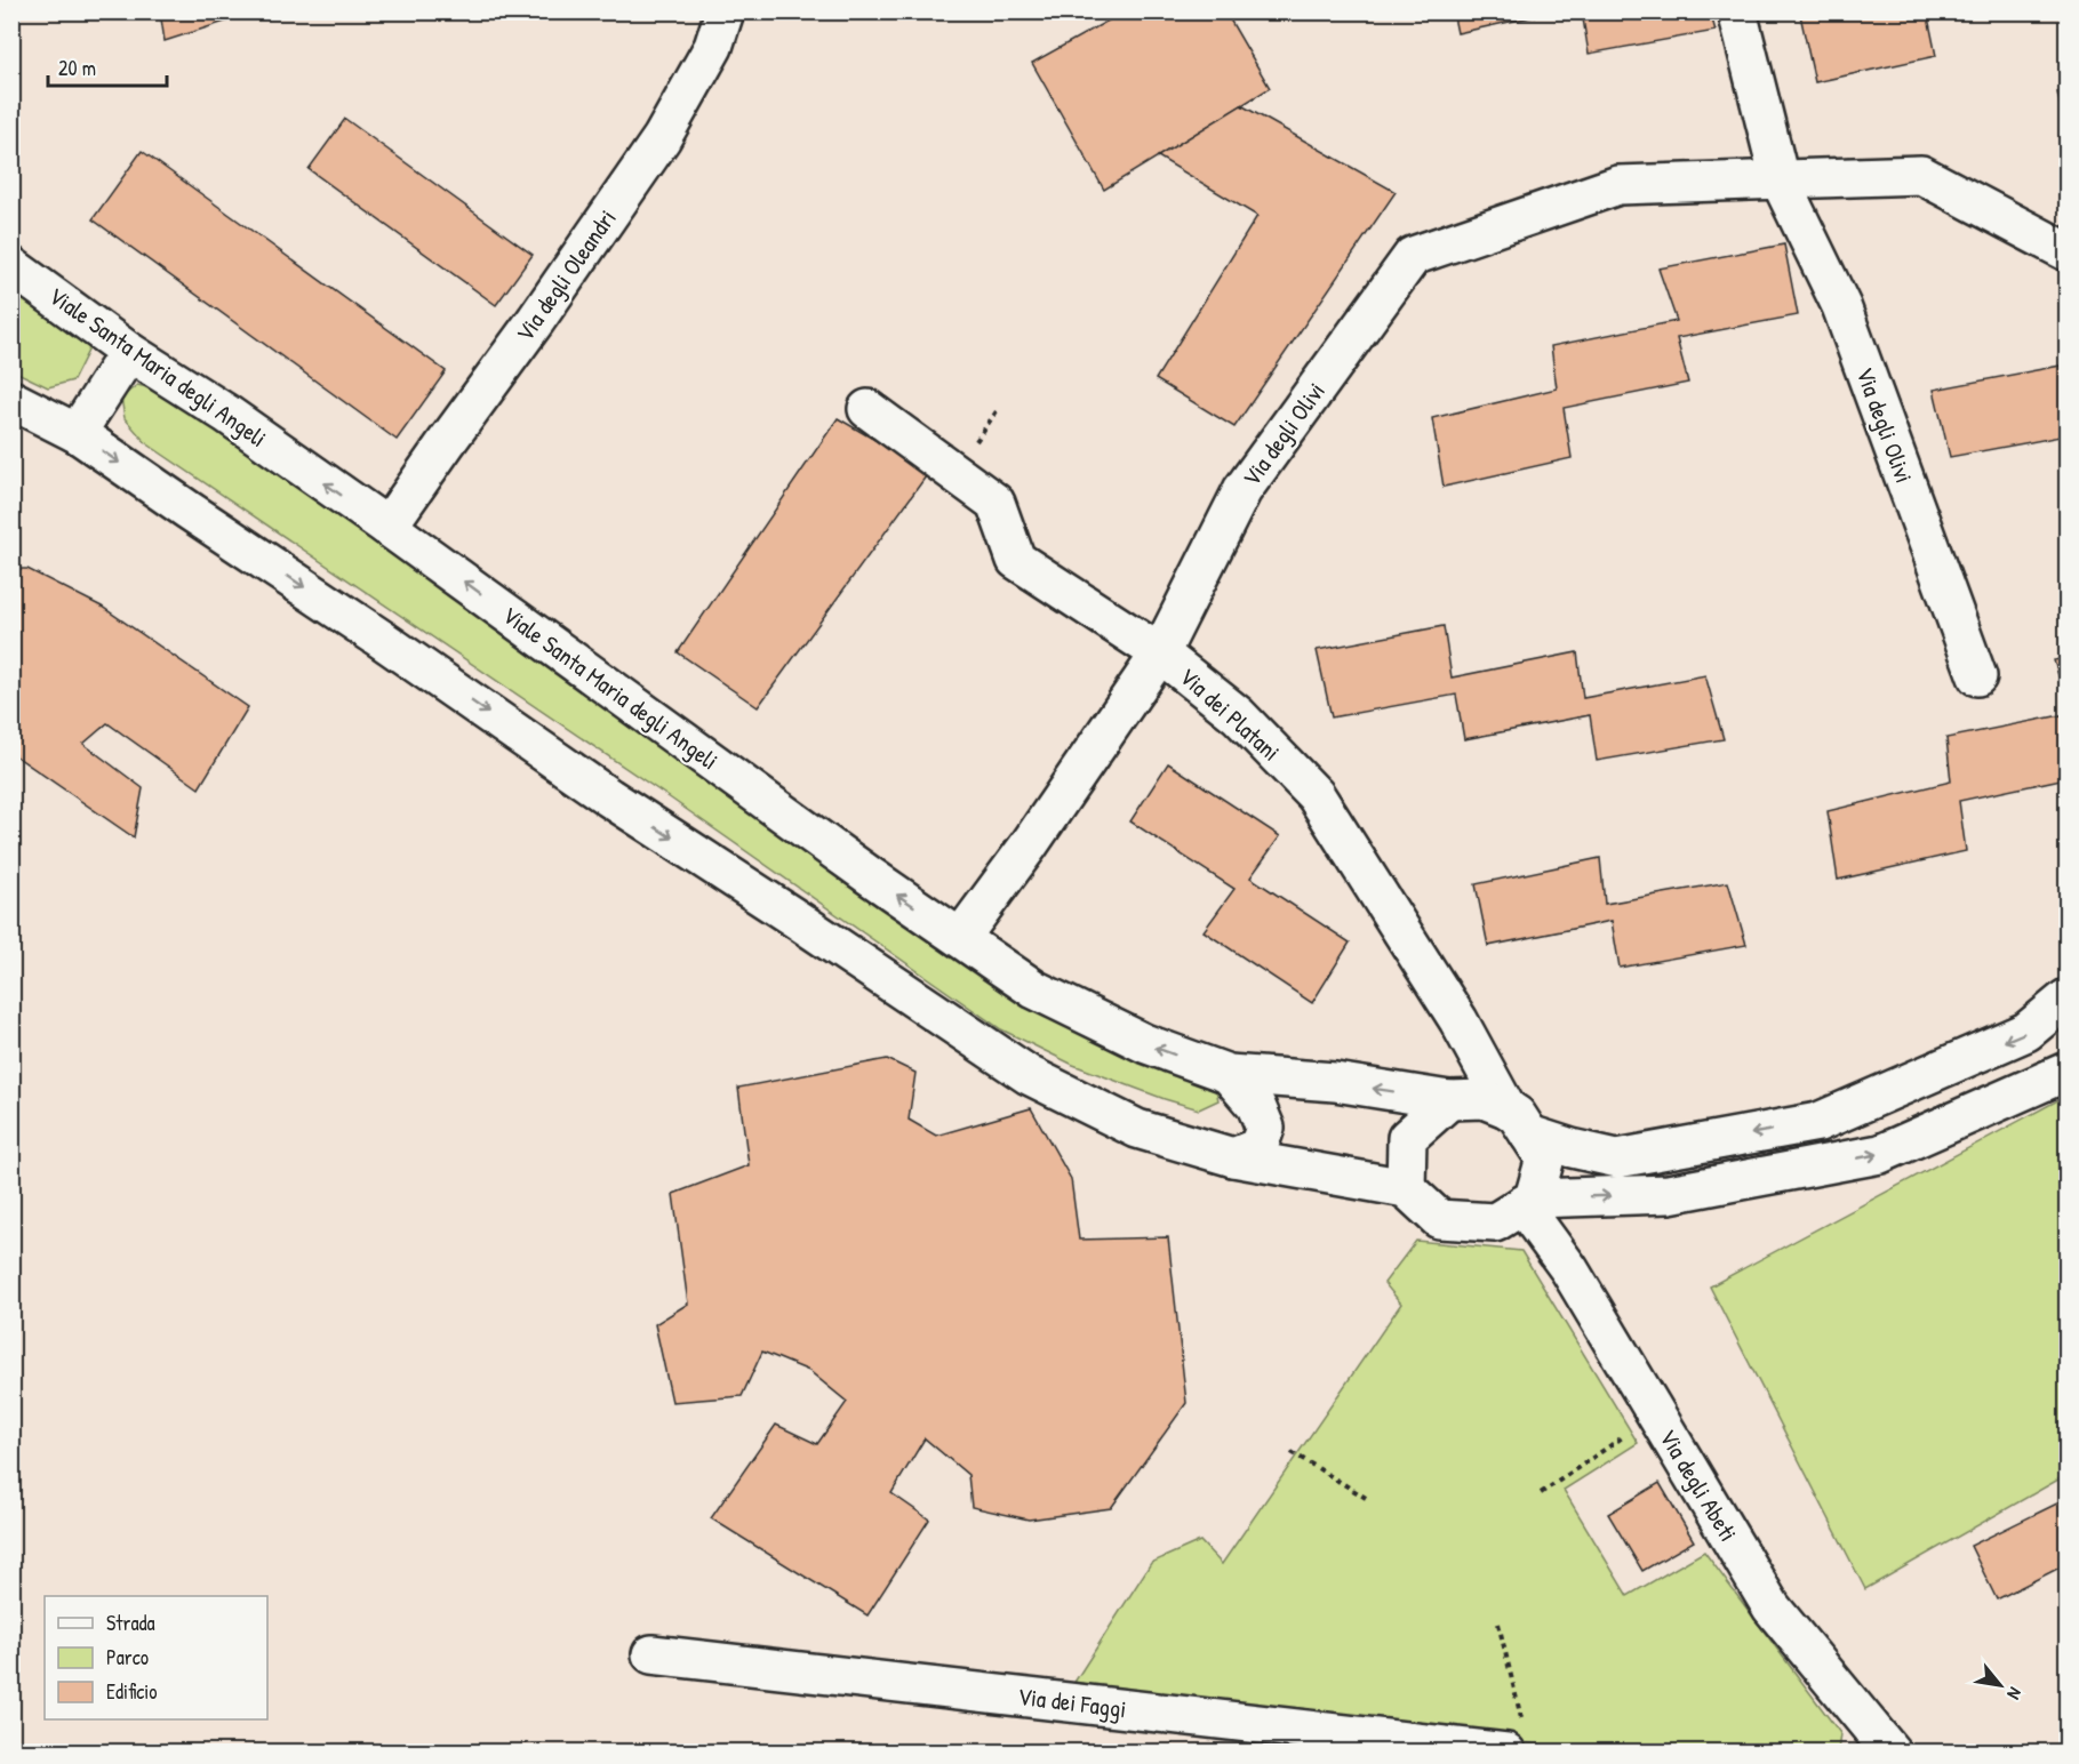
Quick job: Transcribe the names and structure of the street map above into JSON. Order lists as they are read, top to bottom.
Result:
{
  "streets": {
    "street": [
      "Via degli Oleandri",
      "Viale Santa Maria degli Angeli",
      "Via degli Olivi",
      "Via dei Platani",
      "Via degli Abeti",
      "Via dei Faggi"
    ]
  },
  "crossings": [
    ["Via degli Oleandri", "Viale Santa Maria degli Angeli"],
    ["Viale Santa Maria degli Angeli", "Via degli Olivi"],
    ["Viale Santa Maria degli Angeli", "Via dei Platani"],
    ["Viale Santa Maria degli Angeli", "Via degli Abeti"],
    ["Via degli Olivi", "Via dei Platani"],
    ["Via dei Platani", "Via degli Abeti"]
  ],
  "legend": ["Strada", "Parco", "Edificio"],
  "scale_bar": "20 m",
  "north": "bottom right"
}
